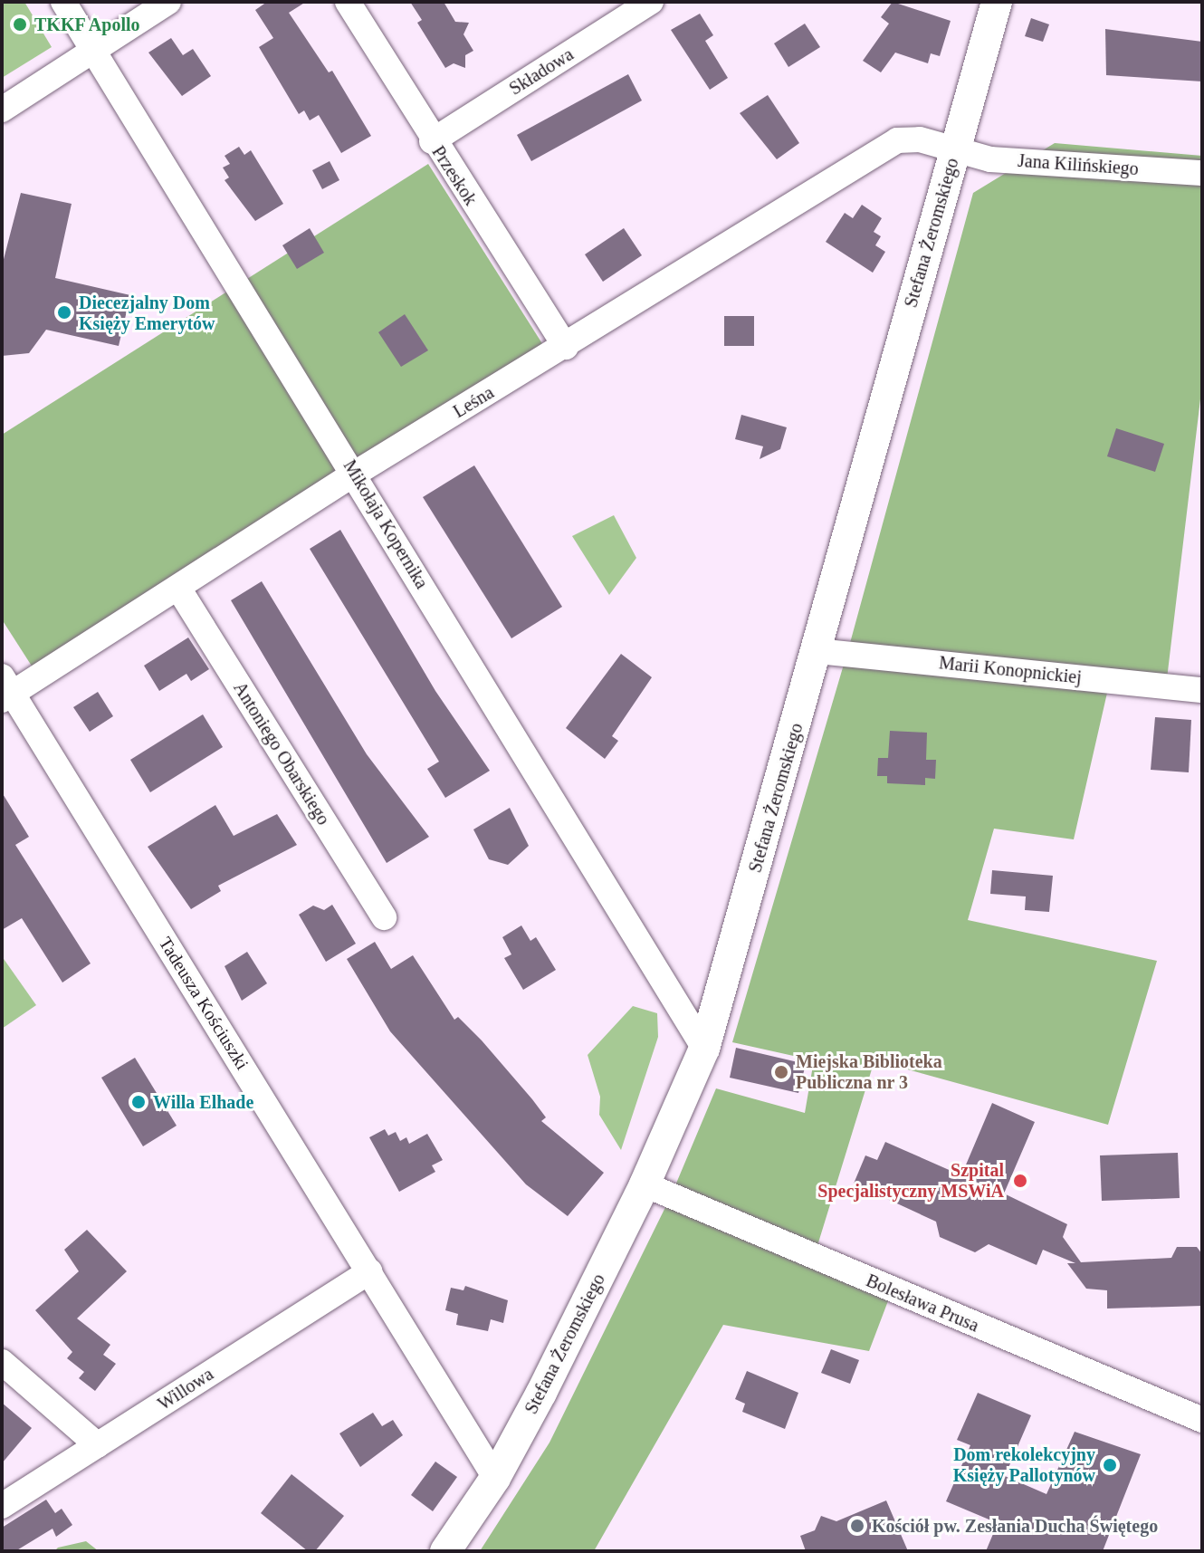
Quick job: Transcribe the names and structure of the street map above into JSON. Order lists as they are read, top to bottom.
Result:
{
  "streets": {
    "main road": ["Stefana Żeromskiego"],
    "street": [
      "Składowa",
      "Jana Kilińskiego",
      "Przeskok",
      "Leśna",
      "Mikołaja Kopernika",
      "Marii Konopnickiej",
      "Antoniego Obarskiego",
      "Tadeusza Kościuszki",
      "Bolesława Prusa",
      "Willowa"
    ]
  },
  "crossings": [
    ["Składowa", "Przeskok"],
    ["Jana Kilińskiego", "Stefana Żeromskiego"],
    ["Jana Kilińskiego", "Leśna"],
    ["Przeskok", "Leśna"],
    ["Stefana Żeromskiego", "Leśna"],
    ["Stefana Żeromskiego", "Mikołaja Kopernika"],
    ["Stefana Żeromskiego", "Marii Konopnickiej"],
    ["Stefana Żeromskiego", "Tadeusza Kościuszki"],
    ["Stefana Żeromskiego", "Bolesława Prusa"],
    ["Leśna", "Mikołaja Kopernika"],
    ["Leśna", "Antoniego Obarskiego"],
    ["Leśna", "Tadeusza Kościuszki"],
    ["Tadeusza Kościuszki", "Willowa"]
  ],
  "places": [
    "TKKF Apollo",
    "Diecezjalny Dom Księży Emerytów",
    "Miejska Biblioteka Publiczna nr 3",
    "Willa Elhade",
    "Szpital Specjalistyczny MSWiA",
    "Dom rekolekcyjny Księży Pallotynów",
    "Kościół pw. Zesłania Ducha Świętego"
  ]
}
